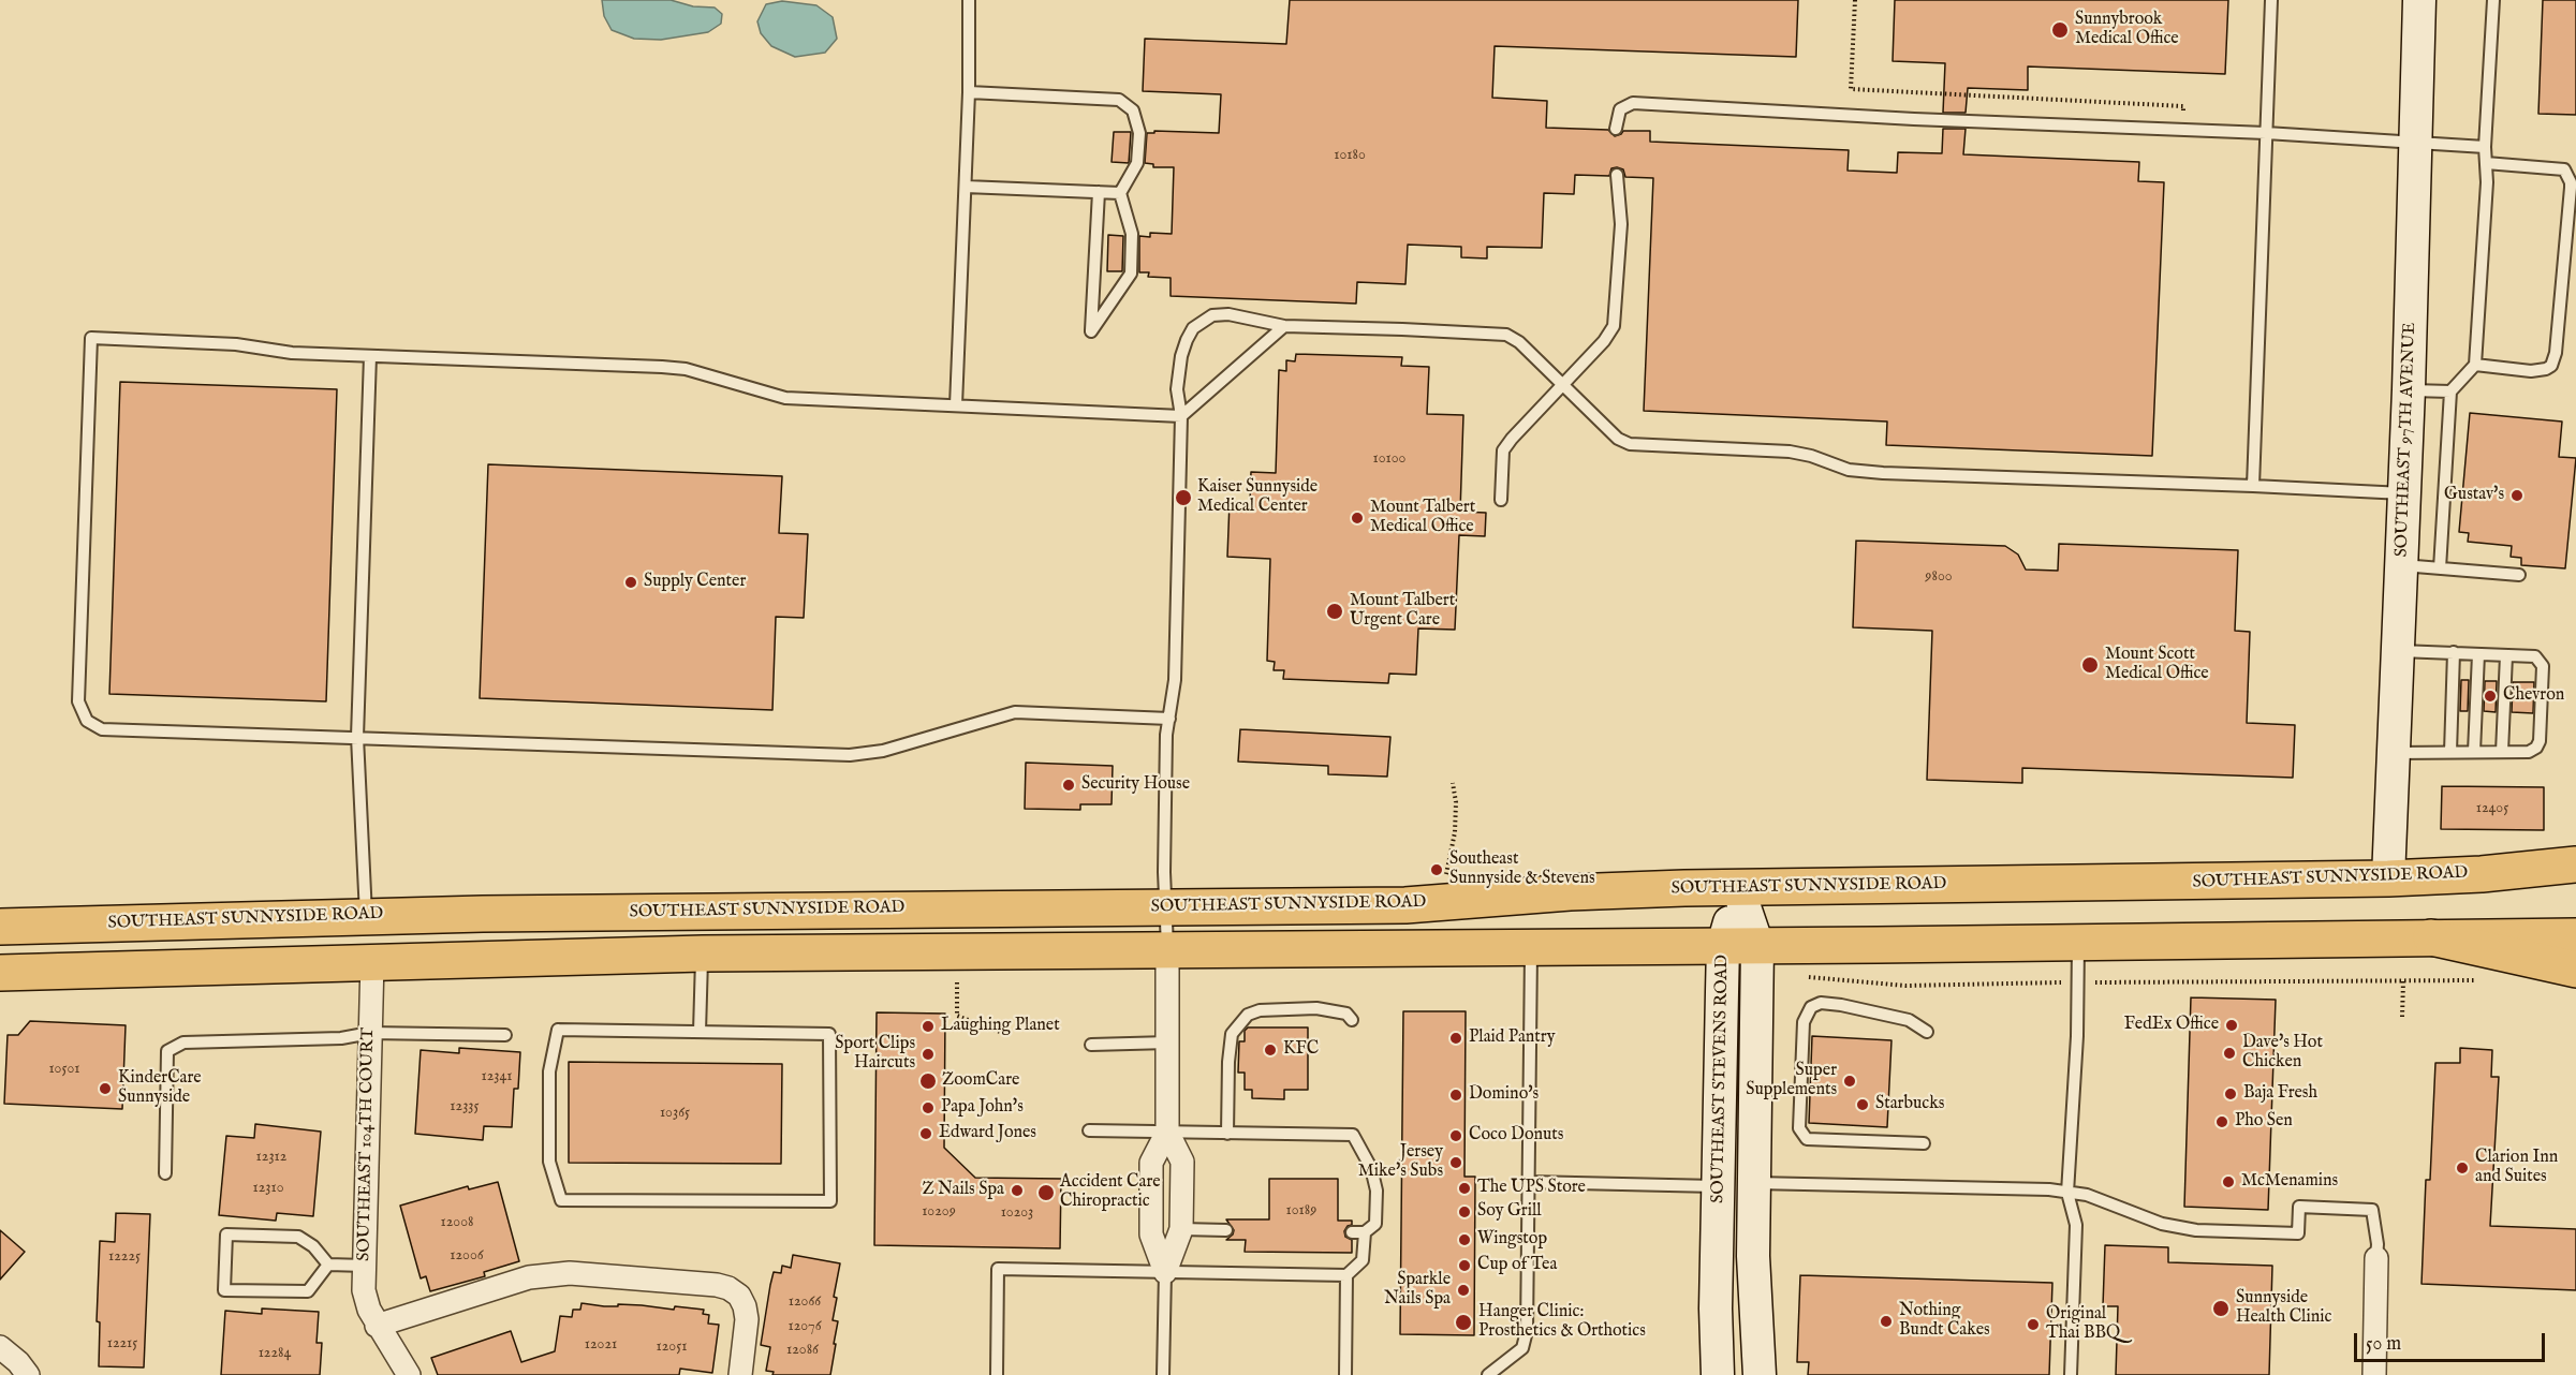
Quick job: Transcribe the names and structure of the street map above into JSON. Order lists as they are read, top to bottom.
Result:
{
  "streets": {
    "main road": ["SOUTHEAST 97TH AVENUE", "SOUTHEAST SUNNYSIDE ROAD", "SOUTHEAST STEVENS ROAD"],
    "street": ["SOUTHEAST 104TH COURT"]
  },
  "crossings": [
    ["SOUTHEAST 97TH AVENUE", "SOUTHEAST SUNNYSIDE ROAD"],
    ["SOUTHEAST SUNNYSIDE ROAD", "SOUTHEAST STEVENS ROAD"]
  ],
  "places": [
    "Sunnybrook Medical Office",
    "Gustav's",
    "Kaiser Sunnyside Medical Center",
    "Mount Talbert Medical Office",
    "Supply Center",
    "Mount Talbert Urgent Care",
    "Mount Scott Medical Office",
    "Chevron",
    "Security House",
    "Southeast Sunnyside & Stevens",
    "FedEx Office",
    "Laughing Planet",
    "Plaid Pantry",
    "KFC",
    "Dave's Hot Chicken",
    "Sport Clips Haircuts",
    "ZoomCare",
    "Super Supplements",
    "KinderCare Sunnyside",
    "Baja Fresh",
    "Domino's",
    "Starbucks",
    "Papa John's",
    "Pho Sen",
    "Edward Jones",
    "Coco Donuts",
    "Jersey Mike's Subs",
    "Clarion Inn and Suites",
    "McMenamins",
    "The UPS Store",
    "Z Nails Spa",
    "Accident Care Chiropractic",
    "Soy Grill",
    "Wingstop",
    "Cup of Tea",
    "Sparkle Nails Spa",
    "Sunnyside Health Clinic",
    "Nothing Bundt Cakes",
    "Hanger Clinic: Prosthetics & Orthotics",
    "Original Thai BBQ"
  ],
  "house_numbers": [
    "10180",
    "10100",
    "9800",
    "12405",
    "10501",
    "12341",
    "12335",
    "10365",
    "12312",
    "12310",
    "10189",
    "10209",
    "10203",
    "12008",
    "12006",
    "12225",
    "12066",
    "12076",
    "12215",
    "12021",
    "12051",
    "12086",
    "12284"
  ],
  "scale_bar": "50 m"
}
